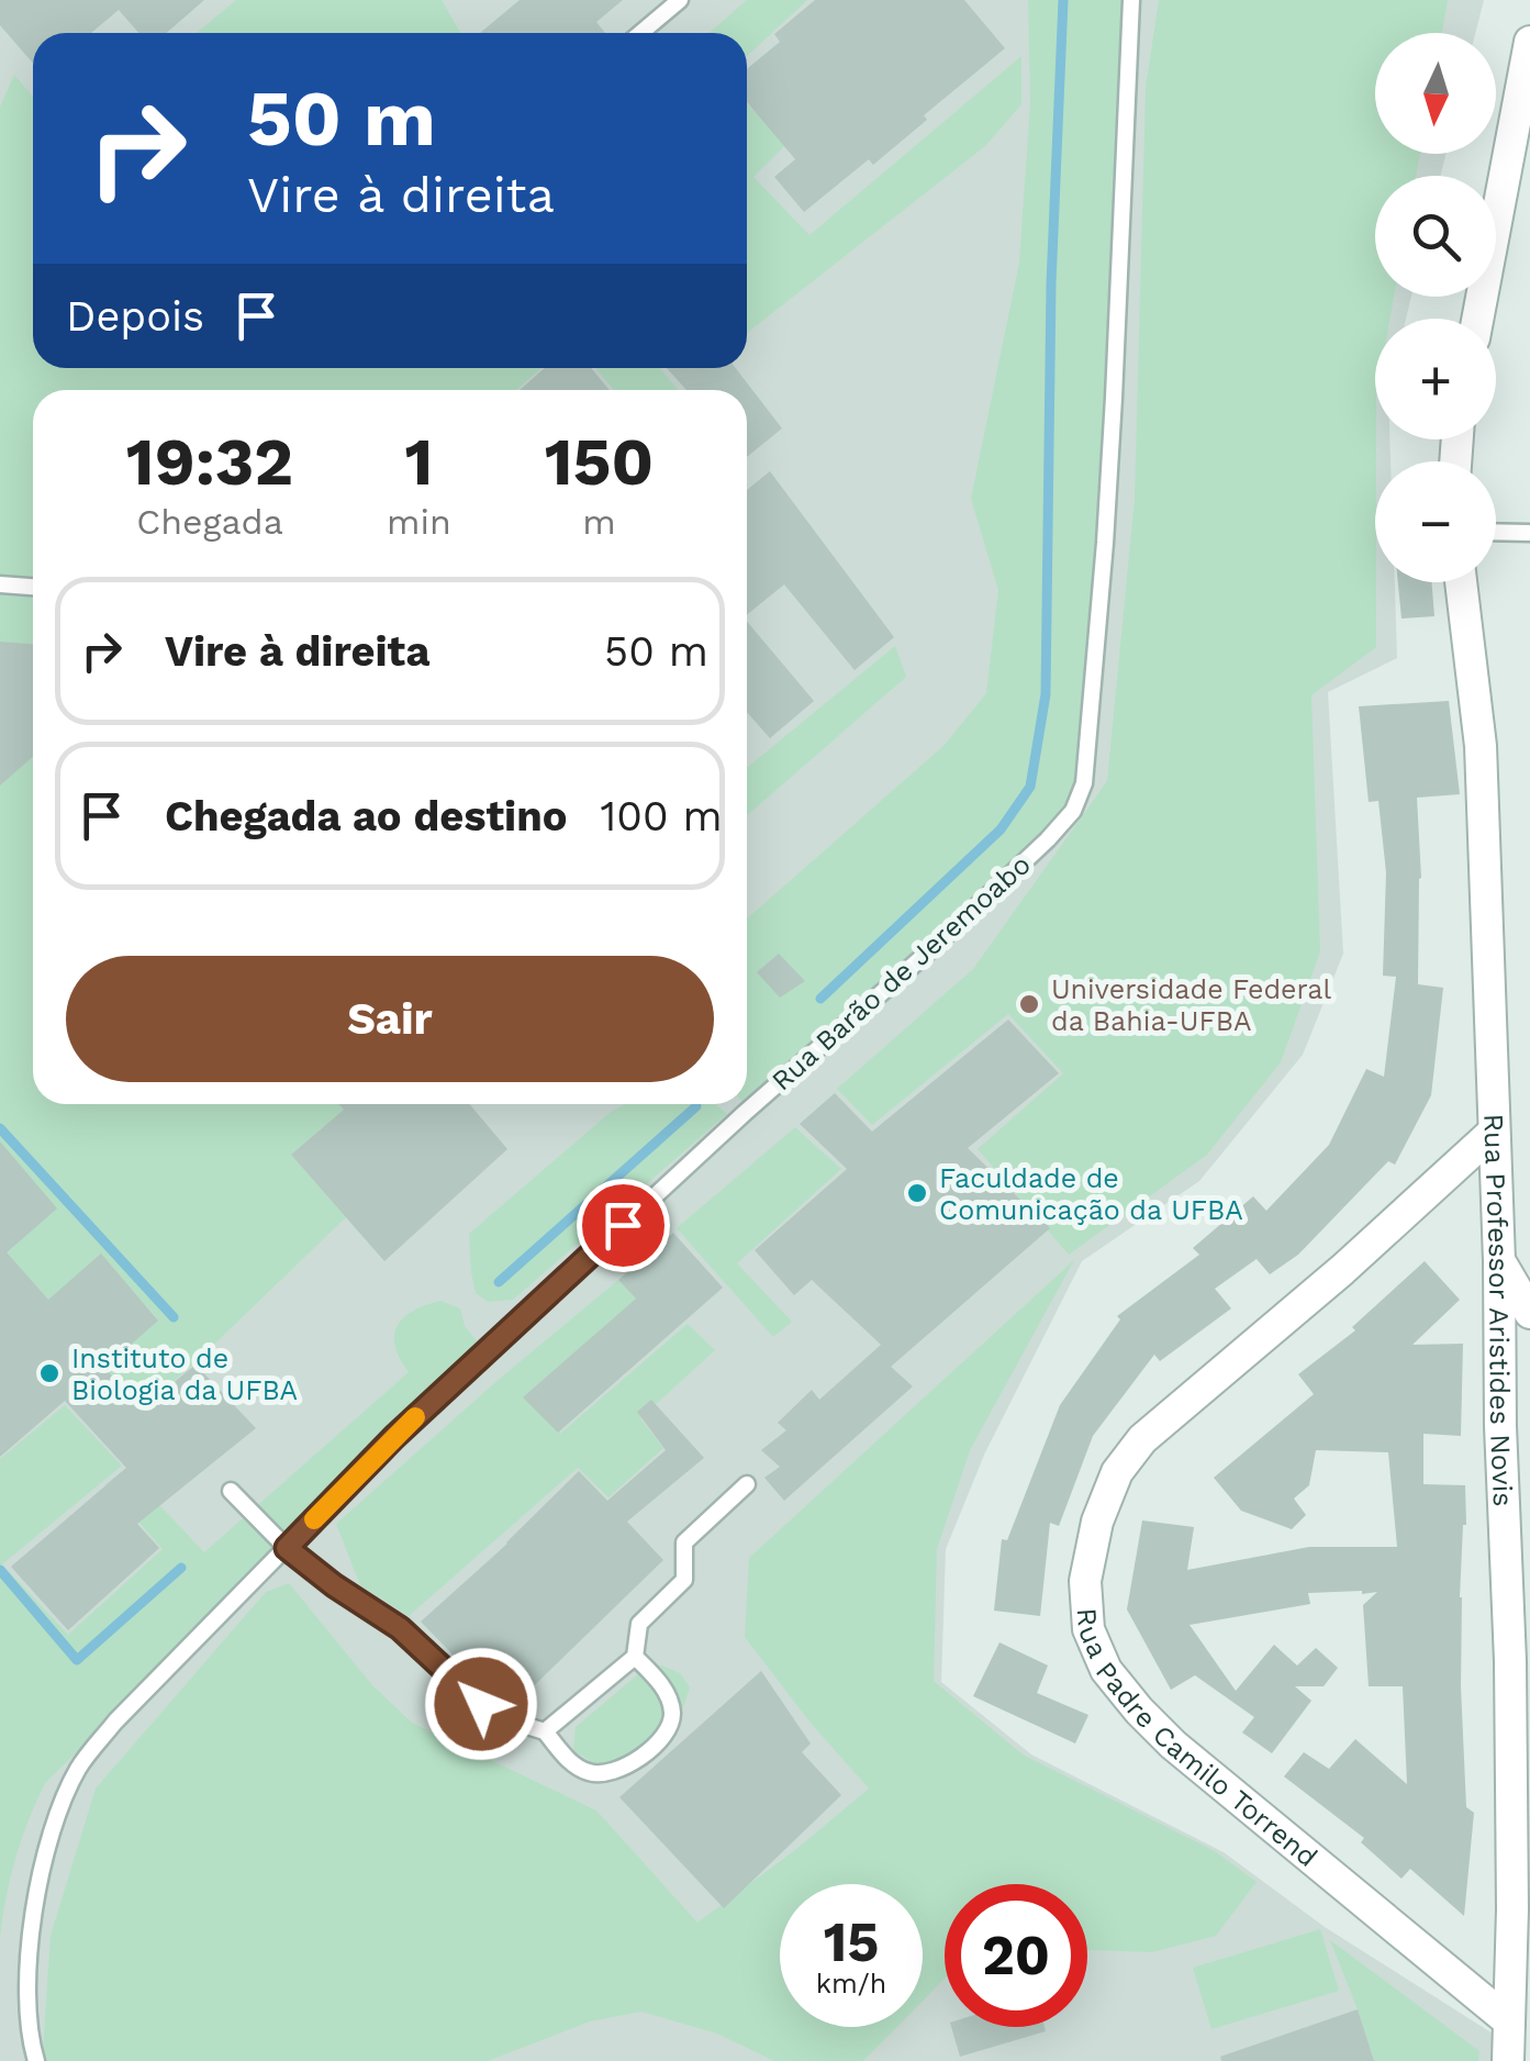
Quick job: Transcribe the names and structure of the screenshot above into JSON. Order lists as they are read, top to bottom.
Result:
{
  "streets": {
    "street": ["Rua Professor Aristides Novis", "Rua Padre Camilo Torrend"],
    "lane": ["Rua Barão de Jeremoabo"]
  },
  "crossings": [
    ["Rua Professor Aristides Novis", "Rua Padre Camilo Torrend"]
  ],
  "places": ["Universidade Federal da Bahia-UFBA", "Faculdade de Comunicação da UFBA", "Instituto de Biologia da UFBA"],
  "north": "bottom",
  "page": {
    "map_buttons": ["+", "−"],
    "turn": ["50 m", "Vire à direita"],
    "then": "Depois",
    "eta": [
      "19:32",
      "Chegada",
      "1",
      "min",
      "150",
      "m"
    ],
    "list": [
      {
        "name": "Vire à direita",
        "value": "50 m"
      },
      {
        "name": "Chegada ao destino",
        "value": "100 m"
      }
    ],
    "buttons": "Sair",
    "speed": "15 km/h",
    "limit": "20"
  }
}
